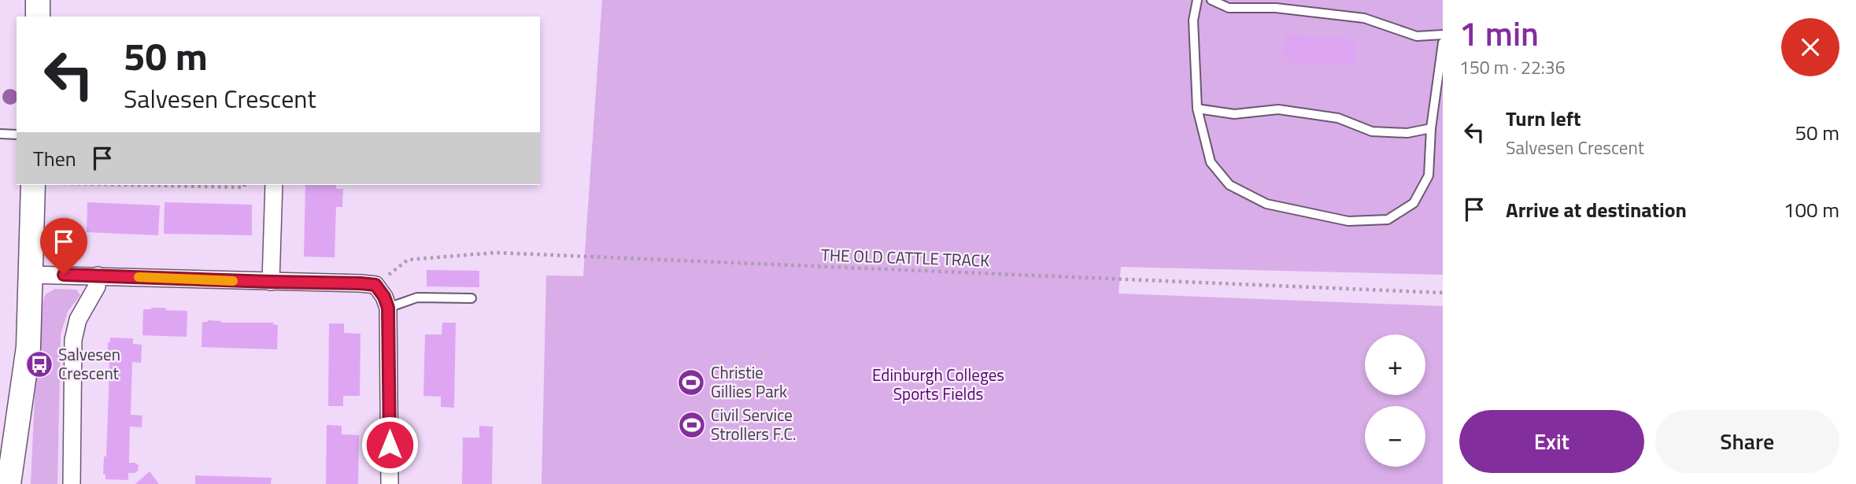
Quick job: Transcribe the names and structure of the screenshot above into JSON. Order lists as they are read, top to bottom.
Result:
{
  "streets": {
    "path": ["THE OLD CATTLE TRACK"]
  },
  "parks": ["Edinburgh Colleges Sports Fields"],
  "places": {
    "bus stop": ["Salvesen Crescent"],
    "sports": ["Christie Gillies Park", "Civil Service Strollers F.C."]
  },
  "page": {
    "heading": ["1 min", "150 m · 22:36"],
    "turn": ["50 m", "Salvesen Crescent"],
    "list": [
      {
        "name": "Turn left",
        "note": "Salvesen Crescent",
        "value": "50 m"
      },
      {
        "name": "Arrive at destination",
        "value": "100 m"
      }
    ],
    "then": "Then",
    "map_buttons": ["+", "−"],
    "buttons": ["Exit", "Share"]
  }
}
